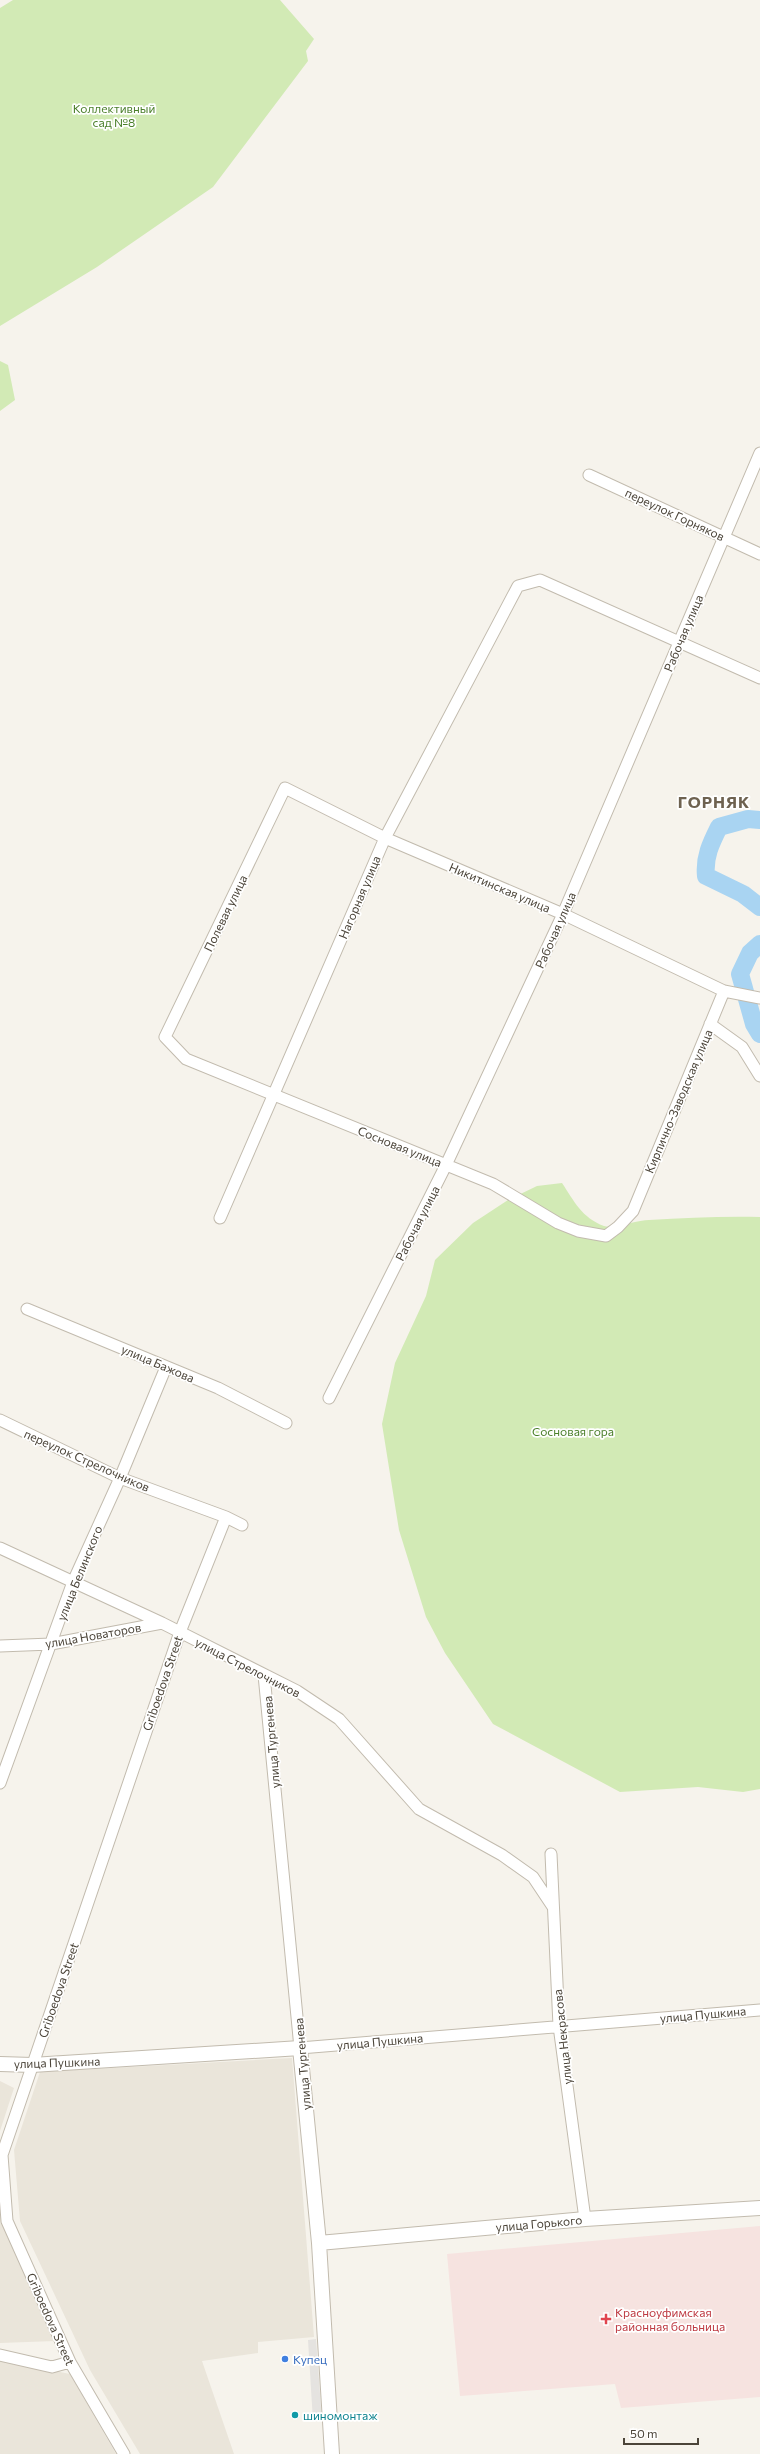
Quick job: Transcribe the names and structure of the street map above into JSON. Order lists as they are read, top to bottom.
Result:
{
  "streets": {
    "street": [
      "переулок Горняков",
      "Рабочая улица",
      "Никитинская улица",
      "Нагорная улица",
      "Полевая улица",
      "Кирпично-Заводская улица",
      "Сосновая улица",
      "улица Бажова",
      "переулок Стрелочников",
      "улица Белинского",
      "улица Новаторов",
      "улица Стрелочников",
      "Griboedova Street",
      "улица Тургенева",
      "улица Пушкина",
      "улица Некрасова",
      "улица Горького"
    ]
  },
  "crossings": [
    ["переулок Горняков", "Рабочая улица"],
    ["Рабочая улица", "Никитинская улица"],
    ["Рабочая улица", "Нагорная улица"],
    ["Рабочая улица", "Сосновая улица"],
    ["Никитинская улица", "Нагорная улица"],
    ["Никитинская улица", "Полевая улица"],
    ["Никитинская улица", "Кирпично-Заводская улица"],
    ["Нагорная улица", "Сосновая улица"],
    ["Полевая улица", "Сосновая улица"],
    ["Кирпично-Заводская улица", "Сосновая улица"],
    ["улица Бажова", "улица Белинского"],
    ["переулок Стрелочников", "улица Белинского"],
    ["переулок Стрелочников", "Griboedova Street"],
    ["улица Белинского", "улица Новаторов"],
    ["улица Белинского", "улица Стрелочников"],
    ["улица Новаторов", "улица Стрелочников"],
    ["улица Стрелочников", "Griboedova Street"],
    ["улица Стрелочников", "улица Тургенева"],
    ["улица Стрелочников", "улица Некрасова"],
    ["Griboedova Street", "улица Пушкина"],
    ["улица Тургенева", "улица Пушкина"],
    ["улица Тургенева", "улица Горького"],
    ["улица Пушкина", "улица Некрасова"],
    ["улица Некрасова", "улица Горького"]
  ],
  "districts": ["ГОРНЯК"],
  "parks": ["Коллективный сад №8", "Сосновая гора"],
  "places": {
    "health": ["Красноуфимская районная больница"],
    "other": ["Купец", "шиномонтаж"]
  },
  "scale_bar": "50 m"
}
